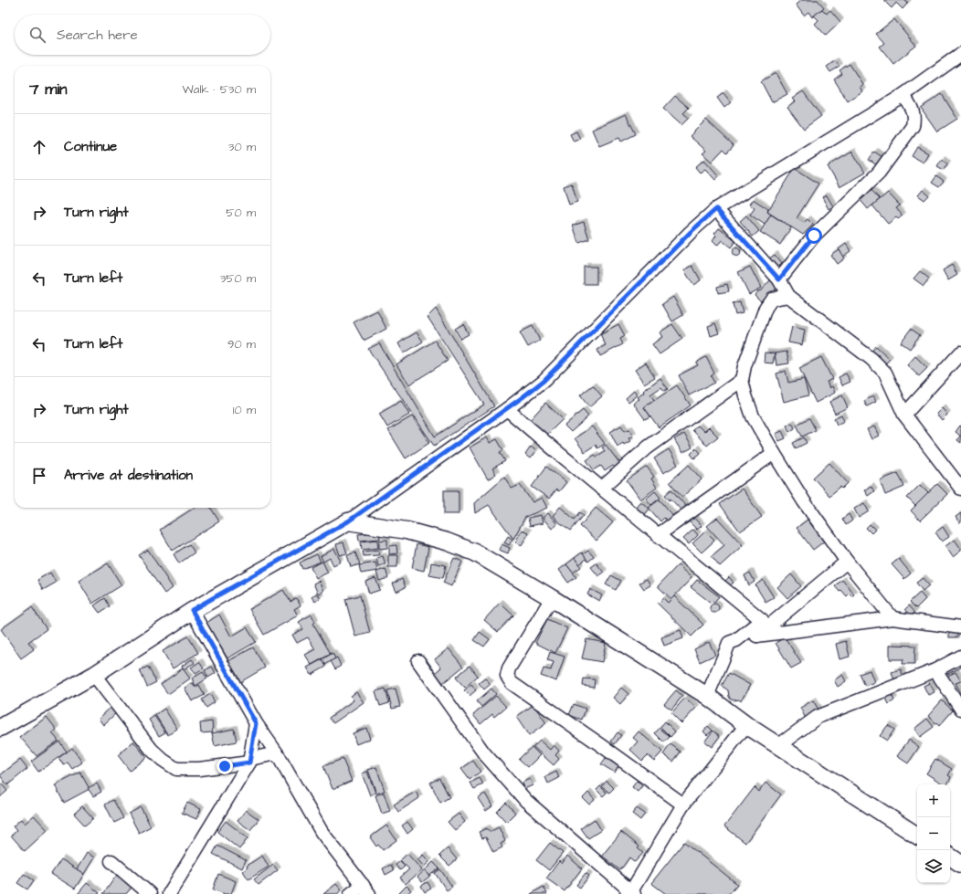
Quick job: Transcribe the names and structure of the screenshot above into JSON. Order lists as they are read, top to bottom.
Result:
{
  "page": {
    "search": "Search here",
    "heading": ["7 min", "Walk · 530 m"],
    "list": [
      ["Continue", "30 m"],
      ["Turn right", "50 m"],
      ["Turn left", "350 m"],
      ["Turn left", "90 m"],
      ["Turn right", "10 m"],
      "Arrive at destination"
    ],
    "map_buttons": ["+", "−"]
  }
}
